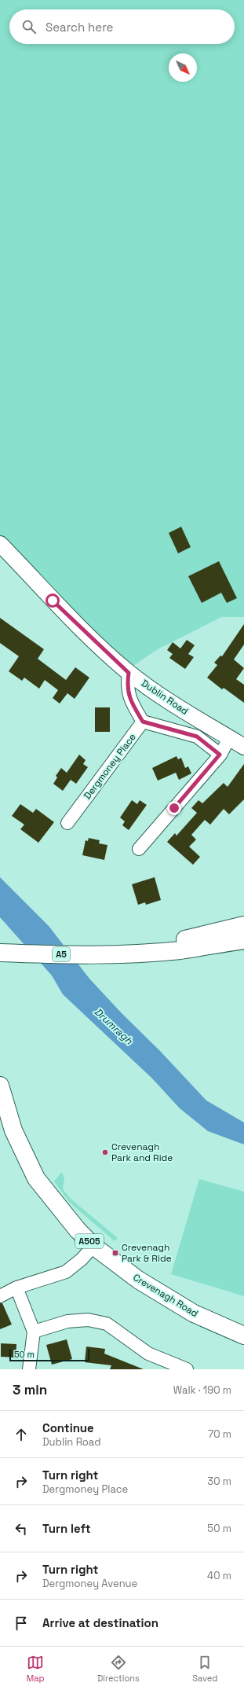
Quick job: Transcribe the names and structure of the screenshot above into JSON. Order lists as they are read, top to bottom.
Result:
{
  "streets": {
    "highway": ["A5", "A505", "Crevenagh Road"],
    "street": ["Dublin Road", "Dergmoney Place"]
  },
  "water": ["Drumragh"],
  "places": {
    "other": ["Crevenagh Park and Ride"],
    "transit": ["Crevenagh Park & Ride"]
  },
  "scale_bar": "50 m",
  "north": "bottom right",
  "page": {
    "search": "Search here",
    "scale": "50 m",
    "heading": ["3 min", "Walk · 190 m"],
    "list": [
      ["Continue", "Dublin Road", "70 m"],
      ["Turn right", "Dergmoney Place", "30 m"],
      ["Turn left", "50 m"],
      ["Turn right", "Dergmoney Avenue", "40 m"],
      "Arrive at destination"
    ],
    "nav": ["Map", "Directions", "Saved"]
  }
}
